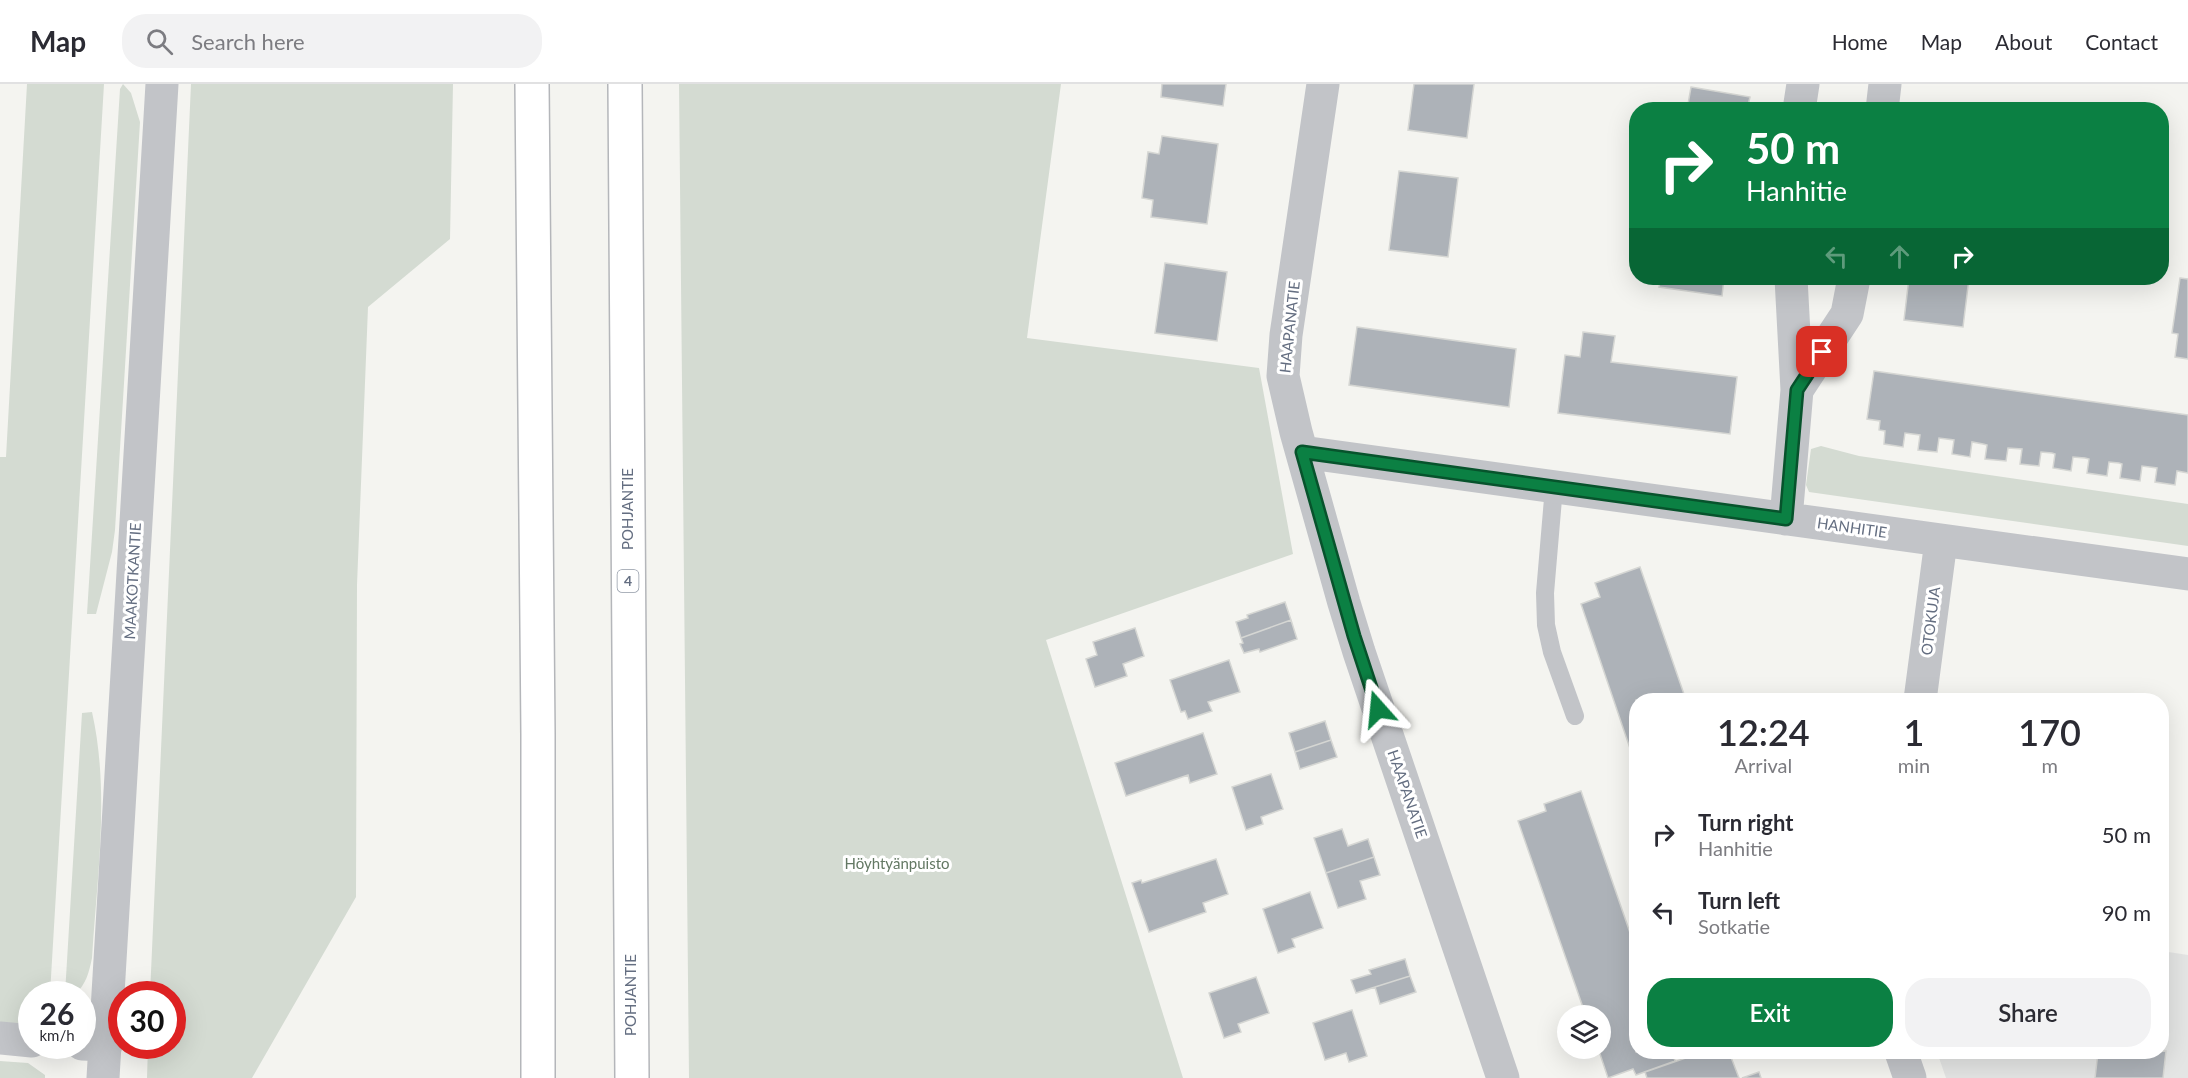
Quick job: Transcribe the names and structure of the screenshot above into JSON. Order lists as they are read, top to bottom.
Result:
{
  "streets": {
    "highway": ["POHJANTIE", "4"],
    "street": [
      "HAAPANATIE",
      "HANHITIE",
      "MAAKOTKANTIE",
      "OTOKUJA"
    ]
  },
  "crossings": [
    ["HAAPANATIE", "HANHITIE"],
    ["HANHITIE", "OTOKUJA"]
  ],
  "parks": ["Höyhtyänpuisto"],
  "page": {
    "header": "Map",
    "search": "Search here",
    "nav": [
      "Home",
      "Map",
      "About",
      "Contact"
    ],
    "turn": ["50 m", "Hanhitie"],
    "eta": [
      "12:24",
      "Arrival",
      "1",
      "min",
      "170",
      "m"
    ],
    "list": [
      {
        "name": "Turn right",
        "note": "Hanhitie",
        "value": "50 m"
      },
      {
        "name": "Turn left",
        "note": "Sotkatie",
        "value": "90 m"
      }
    ],
    "buttons": ["Exit", "Share"],
    "speed": "26 km/h",
    "limit": "30"
  }
}
